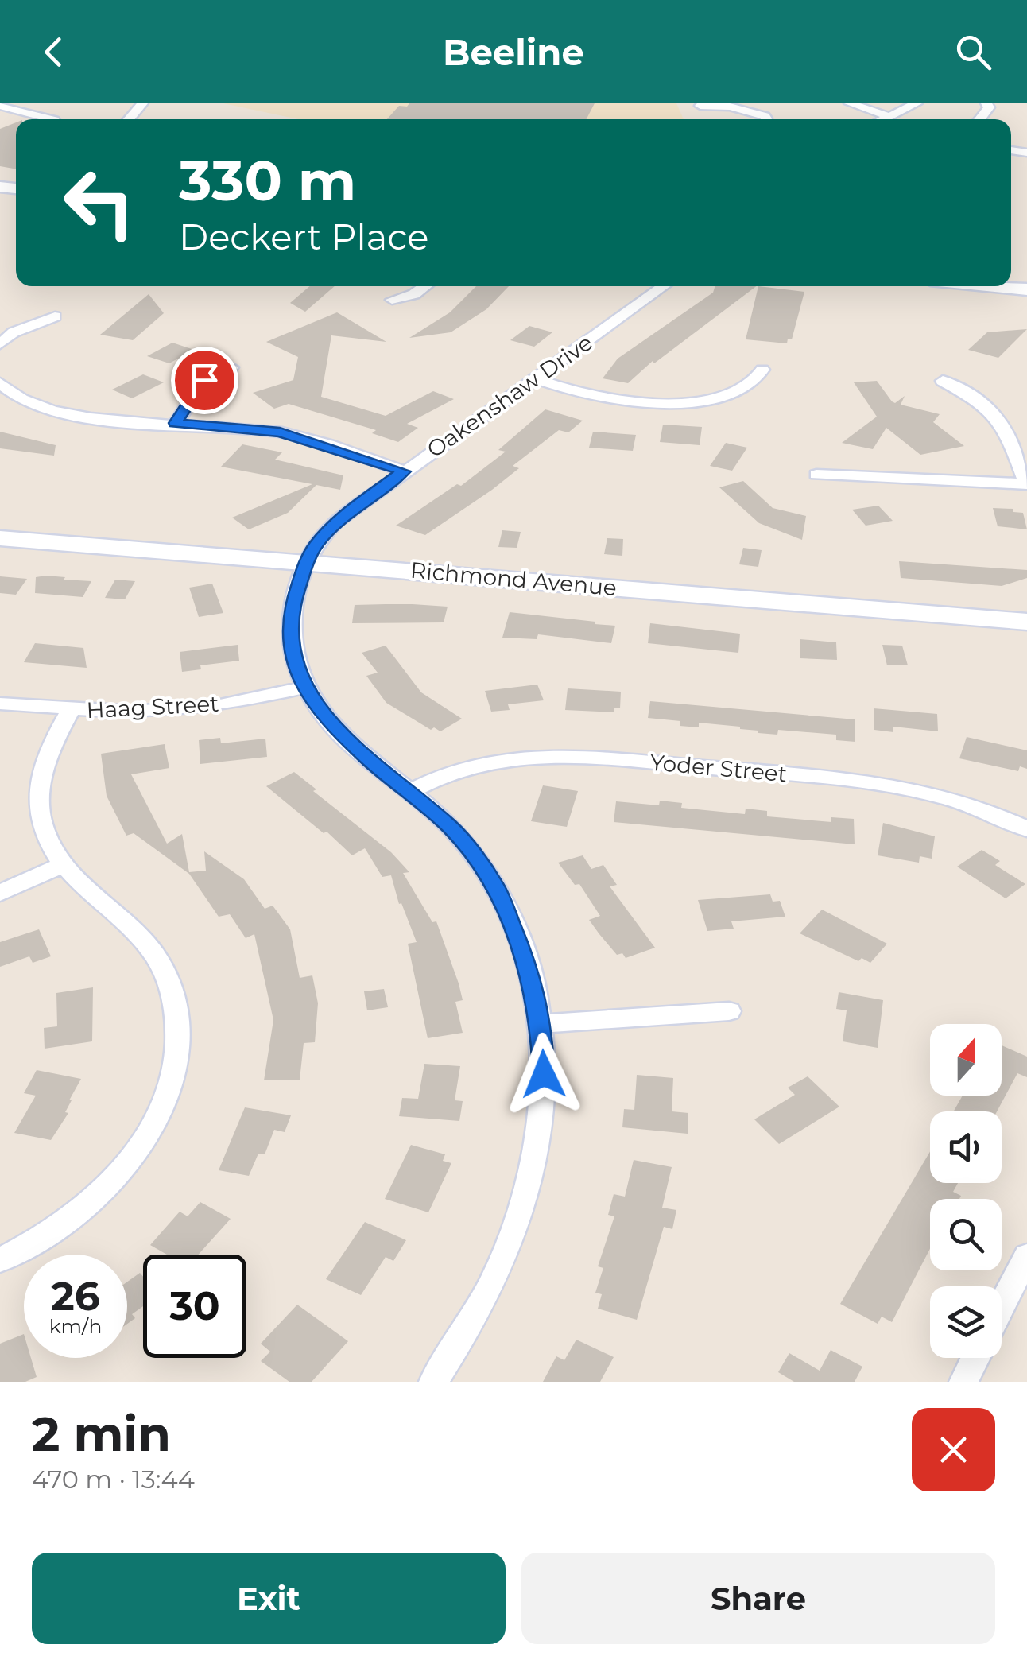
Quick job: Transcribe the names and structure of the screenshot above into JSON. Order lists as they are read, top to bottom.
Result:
{
  "streets": {
    "street": [
      "Oakenshaw Drive",
      "Richmond Avenue",
      "Haag Street",
      "Yoder Street"
    ]
  },
  "crossings": [
    ["Oakenshaw Drive", "Richmond Avenue"],
    ["Oakenshaw Drive", "Haag Street"],
    ["Oakenshaw Drive", "Yoder Street"]
  ],
  "north": "top",
  "page": {
    "header": "Beeline",
    "turn": ["330 m", "Deckert Place"],
    "speed": "26 km/h",
    "limit": "30",
    "heading": ["2 min", "470 m · 13:44"],
    "buttons": ["Exit", "Share"]
  }
}
